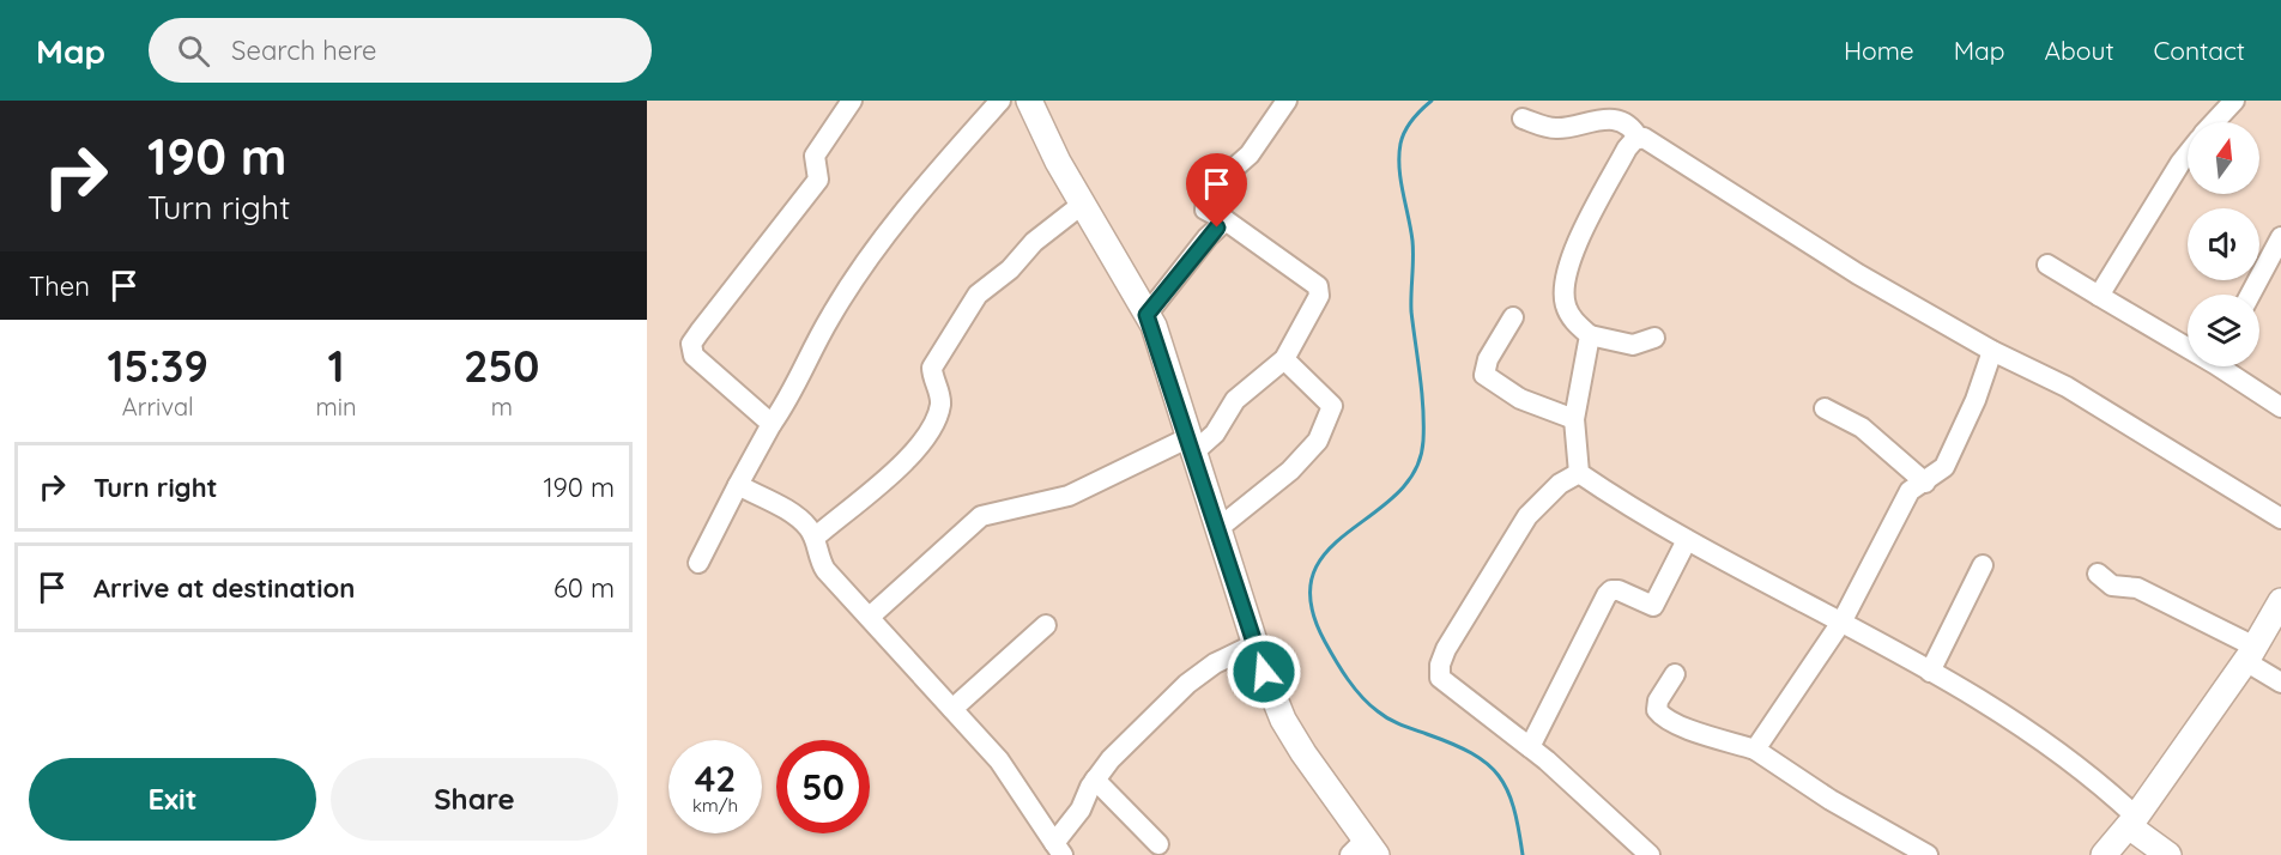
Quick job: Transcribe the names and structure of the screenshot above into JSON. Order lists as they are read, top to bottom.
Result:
{
  "north": "top",
  "page": {
    "header": "Map",
    "search": "Search here",
    "nav": [
      "Home",
      "Map",
      "About",
      "Contact"
    ],
    "turn": ["190 m", "Turn right"],
    "then": "Then",
    "eta": [
      "15:39",
      "Arrival",
      "1",
      "min",
      "250",
      "m"
    ],
    "list": [
      {
        "name": "Turn right",
        "value": "190 m"
      },
      {
        "name": "Arrive at destination",
        "value": "60 m"
      }
    ],
    "speed": "42 km/h",
    "limit": "50",
    "buttons": ["Exit", "Share"]
  }
}
